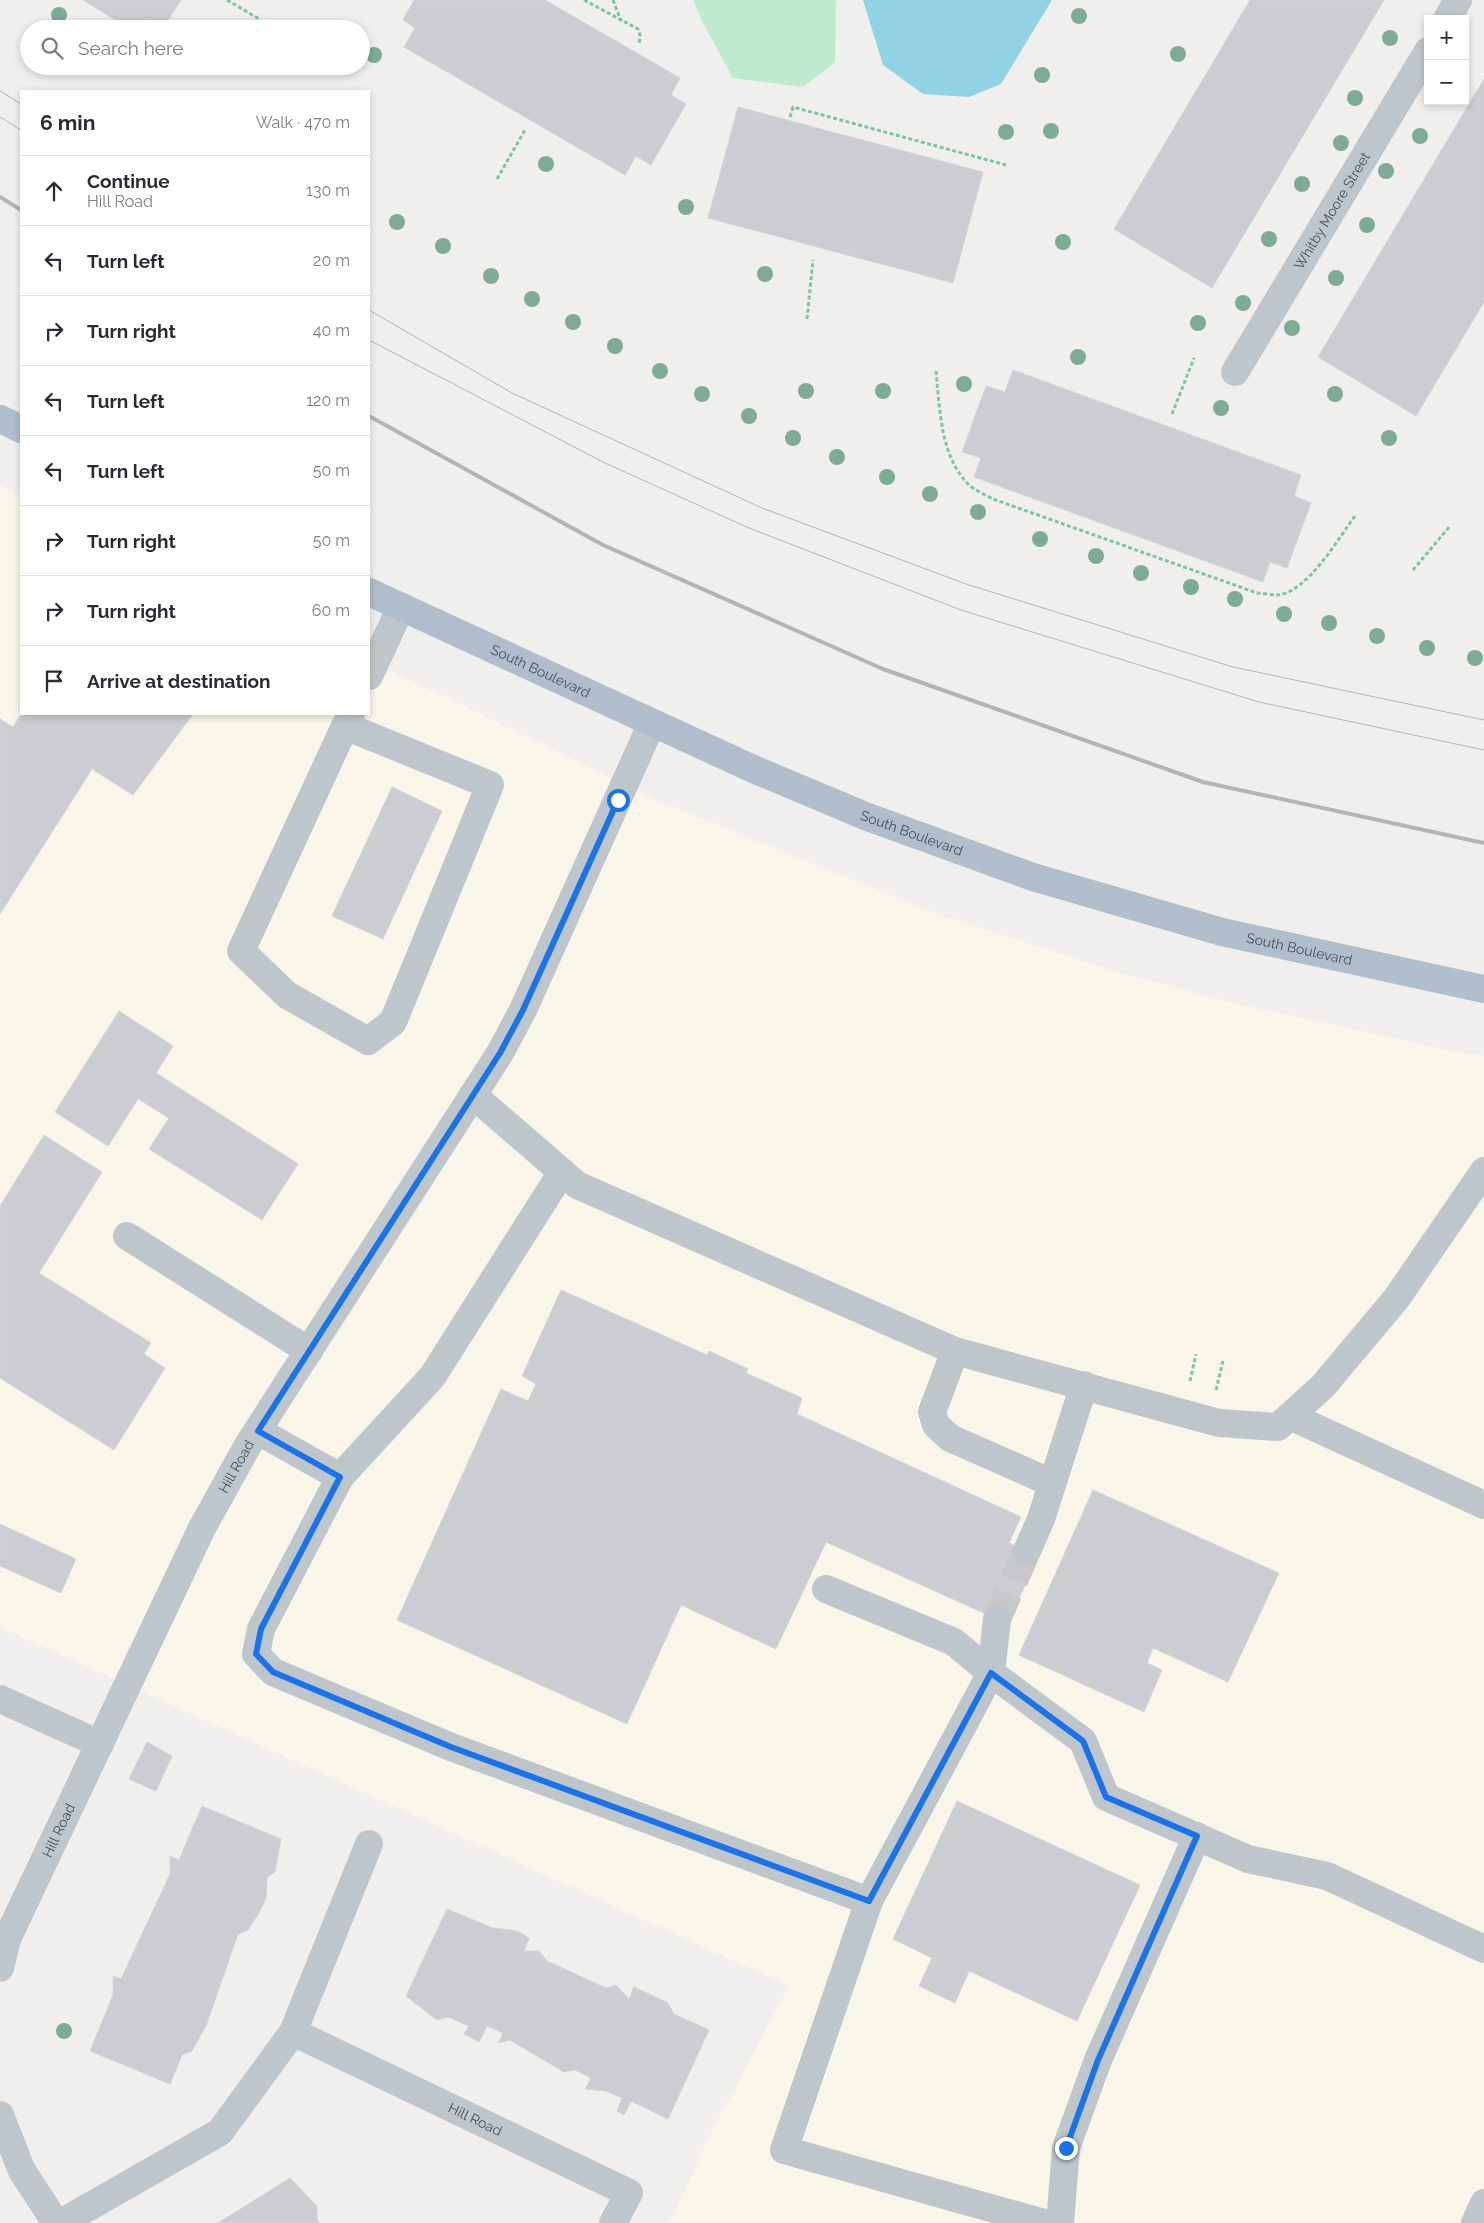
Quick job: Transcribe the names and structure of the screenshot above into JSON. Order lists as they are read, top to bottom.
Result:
{
  "streets": {
    "main road": ["South Boulevard"],
    "street": ["Whitby Moore Street", "Hill Road"]
  },
  "crossings": [
    ["South Boulevard", "Hill Road"]
  ],
  "page": {
    "map_buttons": ["+", "−"],
    "search": "Search here",
    "heading": ["6 min", "Walk · 470 m"],
    "list": [
      ["Continue", "Hill Road", "130 m"],
      ["Turn left", "20 m"],
      ["Turn right", "40 m"],
      ["Turn left", "120 m"],
      ["Turn left", "50 m"],
      ["Turn right", "50 m"],
      ["Turn right", "60 m"],
      "Arrive at destination"
    ]
  }
}
